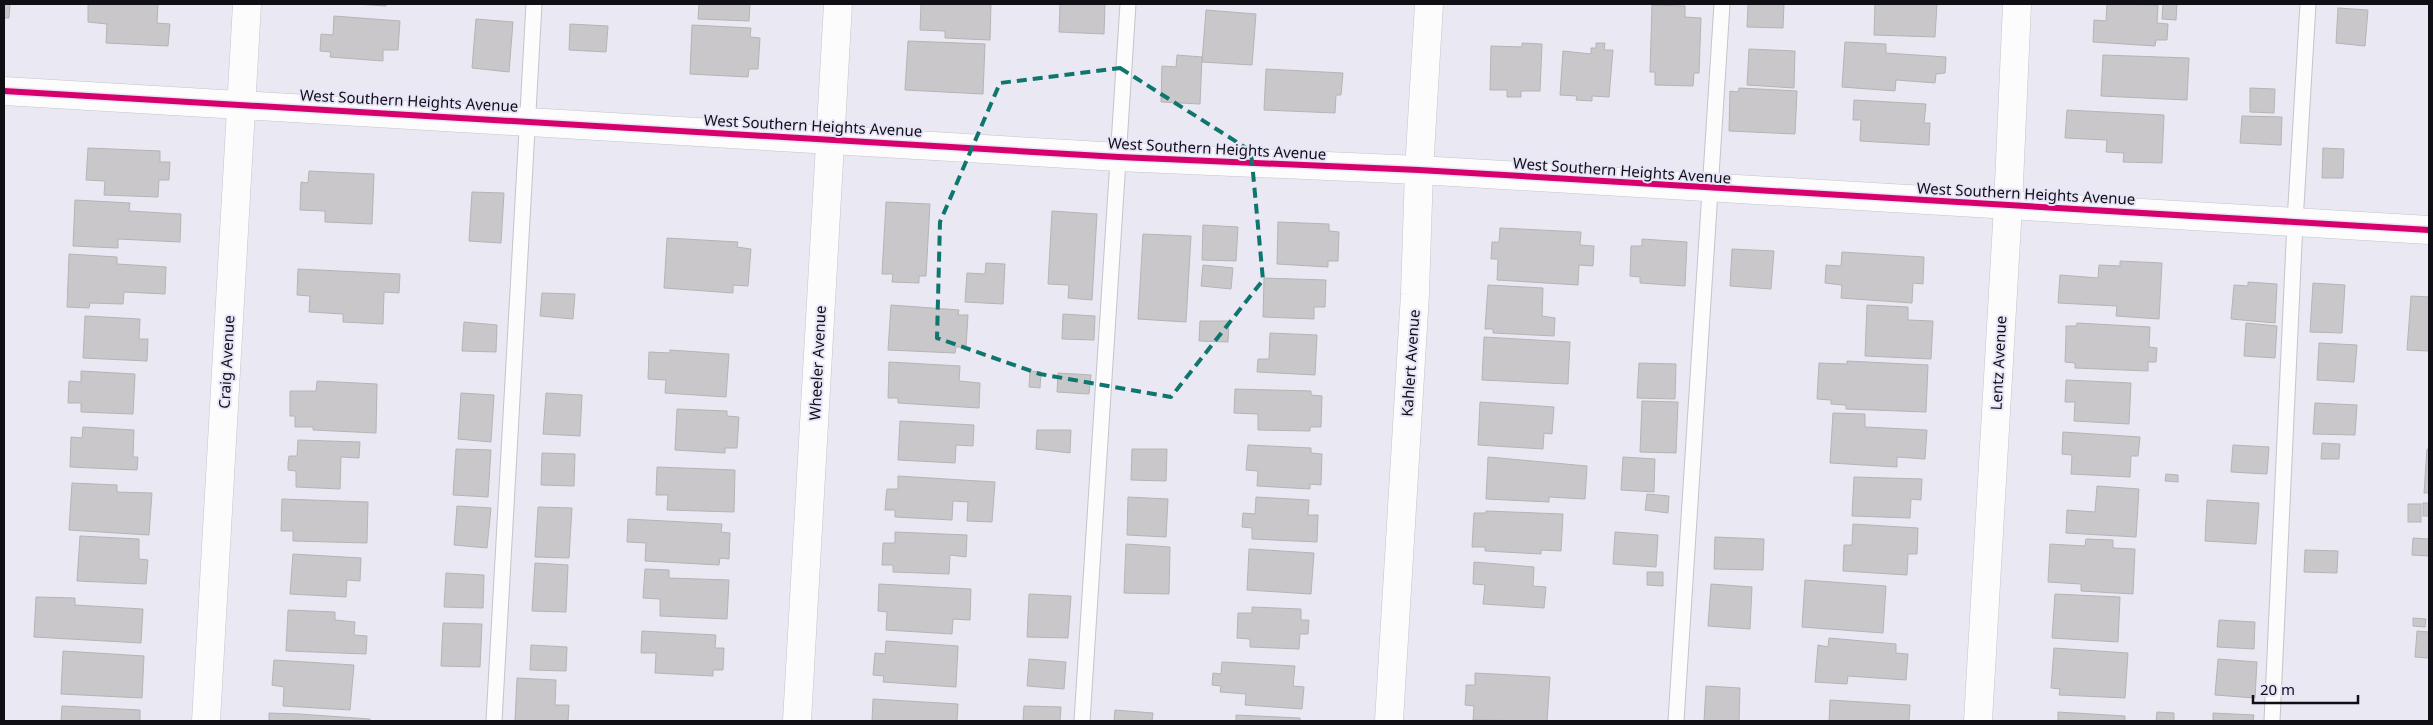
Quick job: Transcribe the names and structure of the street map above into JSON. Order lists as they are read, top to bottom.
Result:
{
  "streets": {
    "street": [
      "West Southern Heights Avenue",
      "Craig Avenue",
      "Wheeler Avenue",
      "Kahlert Avenue",
      "Lentz Avenue"
    ]
  },
  "crossings": [
    ["West Southern Heights Avenue", "Craig Avenue"],
    ["West Southern Heights Avenue", "Wheeler Avenue"],
    ["West Southern Heights Avenue", "Kahlert Avenue"],
    ["West Southern Heights Avenue", "Lentz Avenue"]
  ],
  "scale_bar": "20 m"
}
